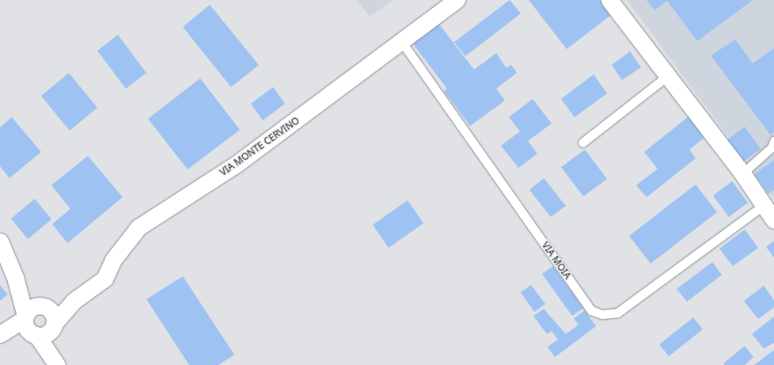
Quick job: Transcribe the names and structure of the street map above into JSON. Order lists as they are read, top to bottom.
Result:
{
  "streets": {
    "street": ["VIA MONTE CERVINO"],
    "lane": ["VIA MOIA"]
  },
  "crossings": [
    ["VIA MONTE CERVINO", "VIA MOIA"]
  ]
}
